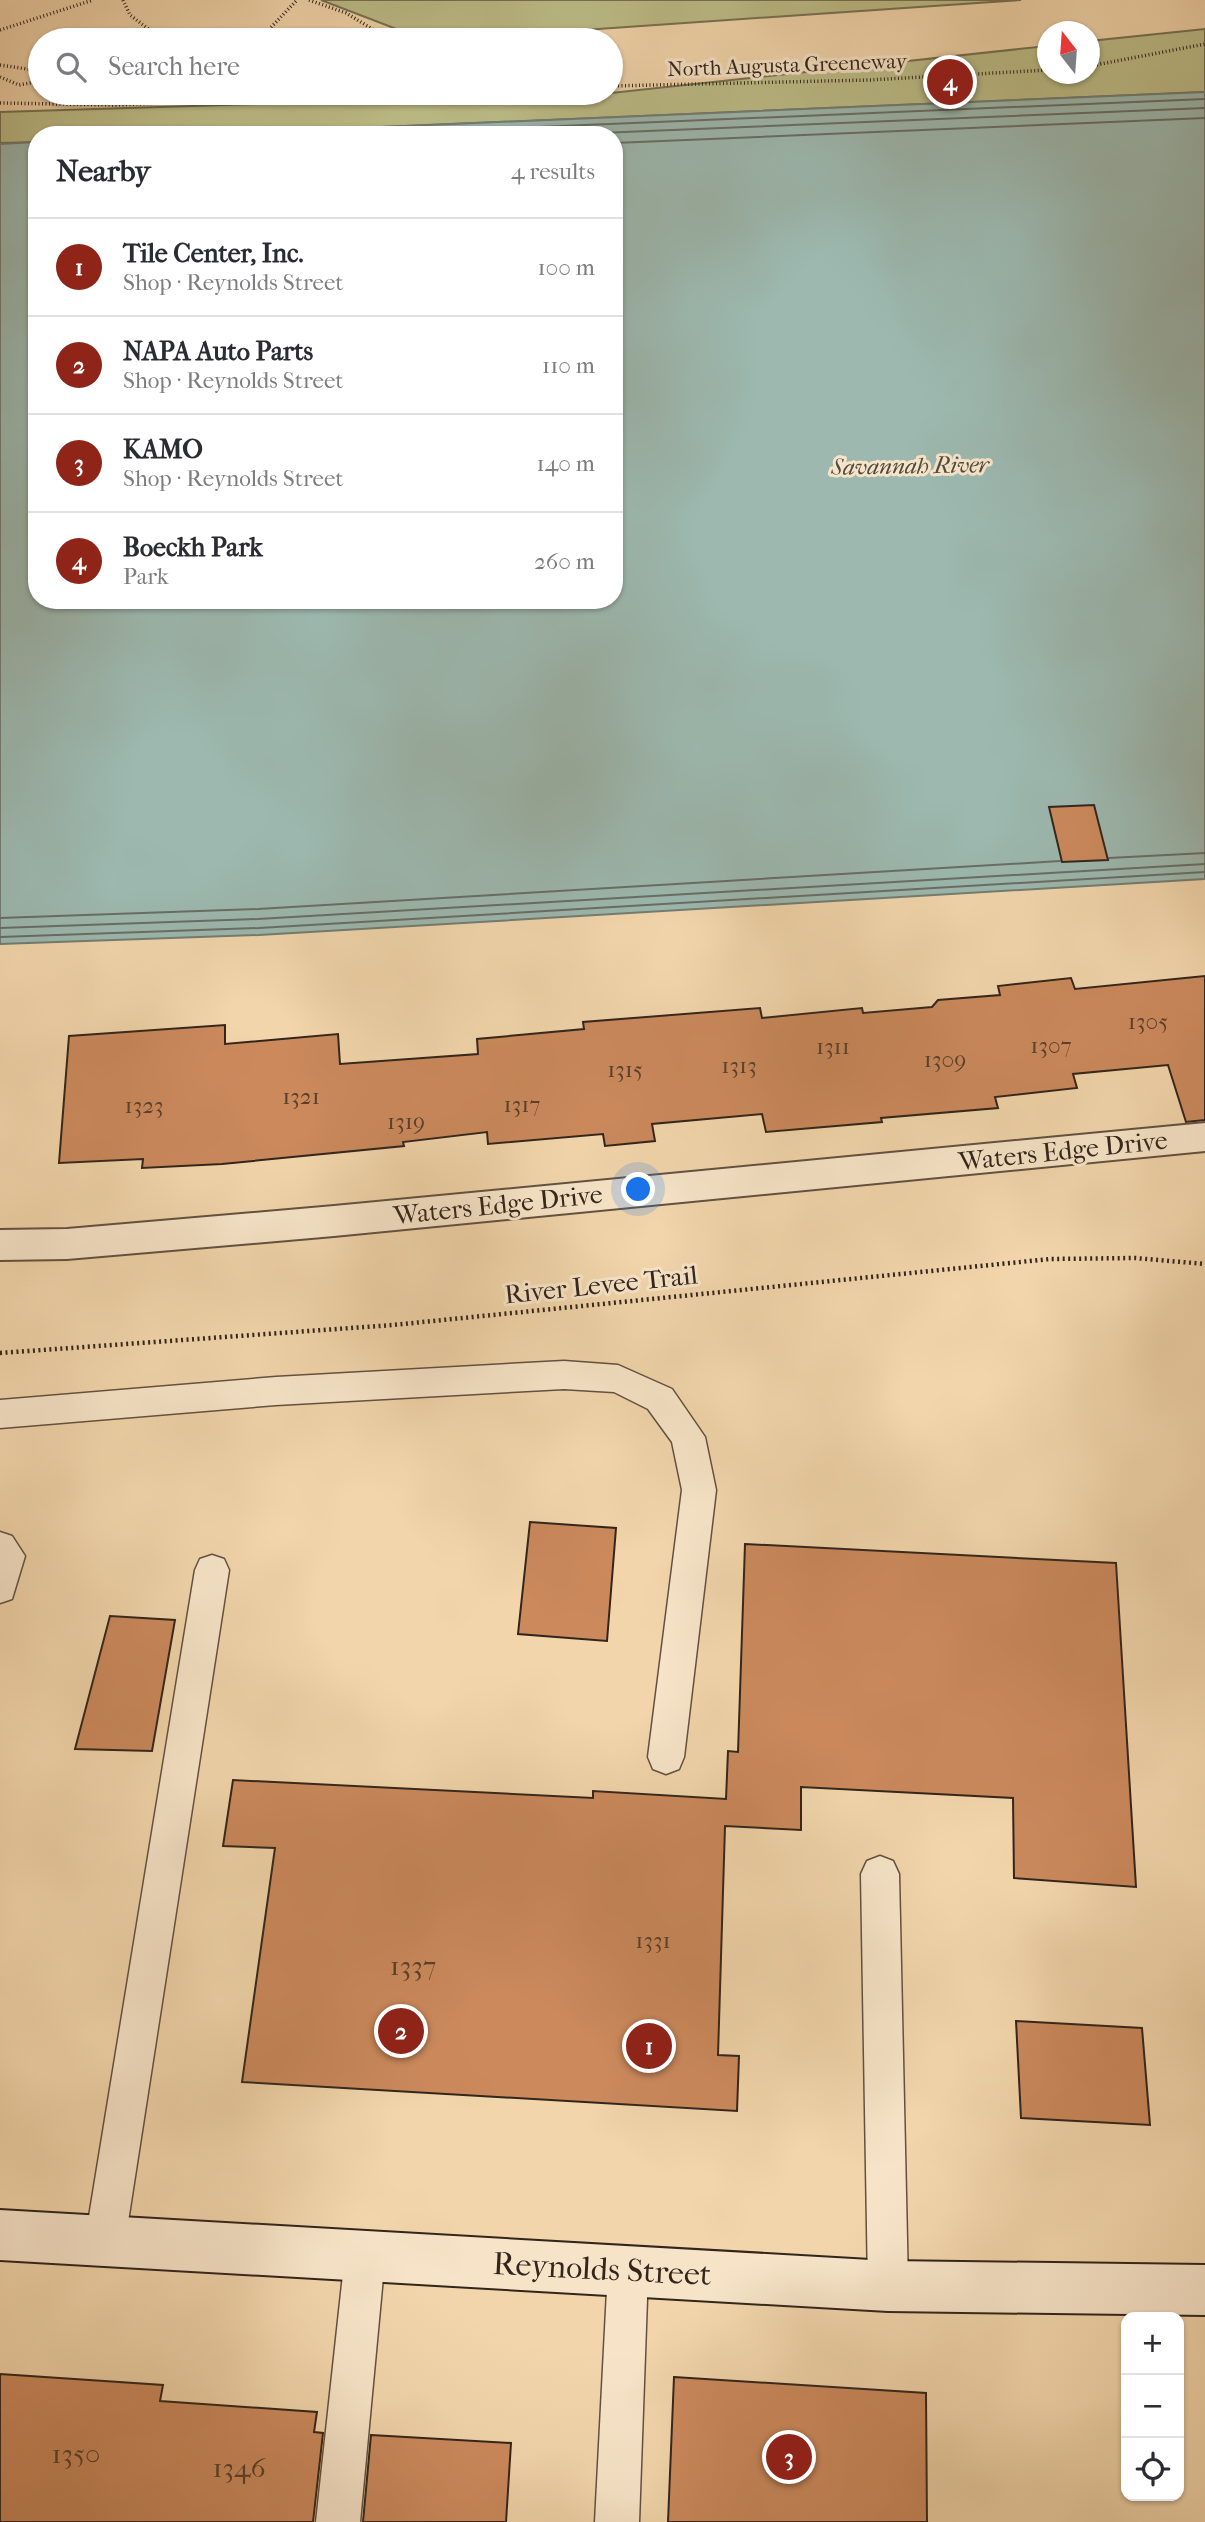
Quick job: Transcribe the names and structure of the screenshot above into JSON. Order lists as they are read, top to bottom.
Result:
{
  "streets": {
    "street": ["Waters Edge Drive", "Reynolds Street"],
    "path": ["North Augusta Greeneway", "River Levee Trail"]
  },
  "water": ["Savannah River"],
  "house_numbers": [
    "1305",
    "1307",
    "1311",
    "1309",
    "1313",
    "1315",
    "1321",
    "1317",
    "1323",
    "1319",
    "1331",
    "1337",
    "1350",
    "1346"
  ],
  "north": "top",
  "page": {
    "search": "Search here",
    "pins": [
      "4",
      "2",
      "1",
      "3"
    ],
    "heading": ["Nearby", "4 results"],
    "list": [
      {
        "mark": "1",
        "name": "Tile Center, Inc.",
        "note": "Shop · Reynolds Street",
        "value": "100 m"
      },
      {
        "mark": "2",
        "name": "NAPA Auto Parts",
        "note": "Shop · Reynolds Street",
        "value": "110 m"
      },
      {
        "mark": "3",
        "name": "KAMO",
        "note": "Shop · Reynolds Street",
        "value": "140 m"
      },
      {
        "mark": "4",
        "name": "Boeckh Park",
        "note": "Park",
        "value": "260 m"
      }
    ],
    "map_buttons": ["+", "−"]
  }
}
